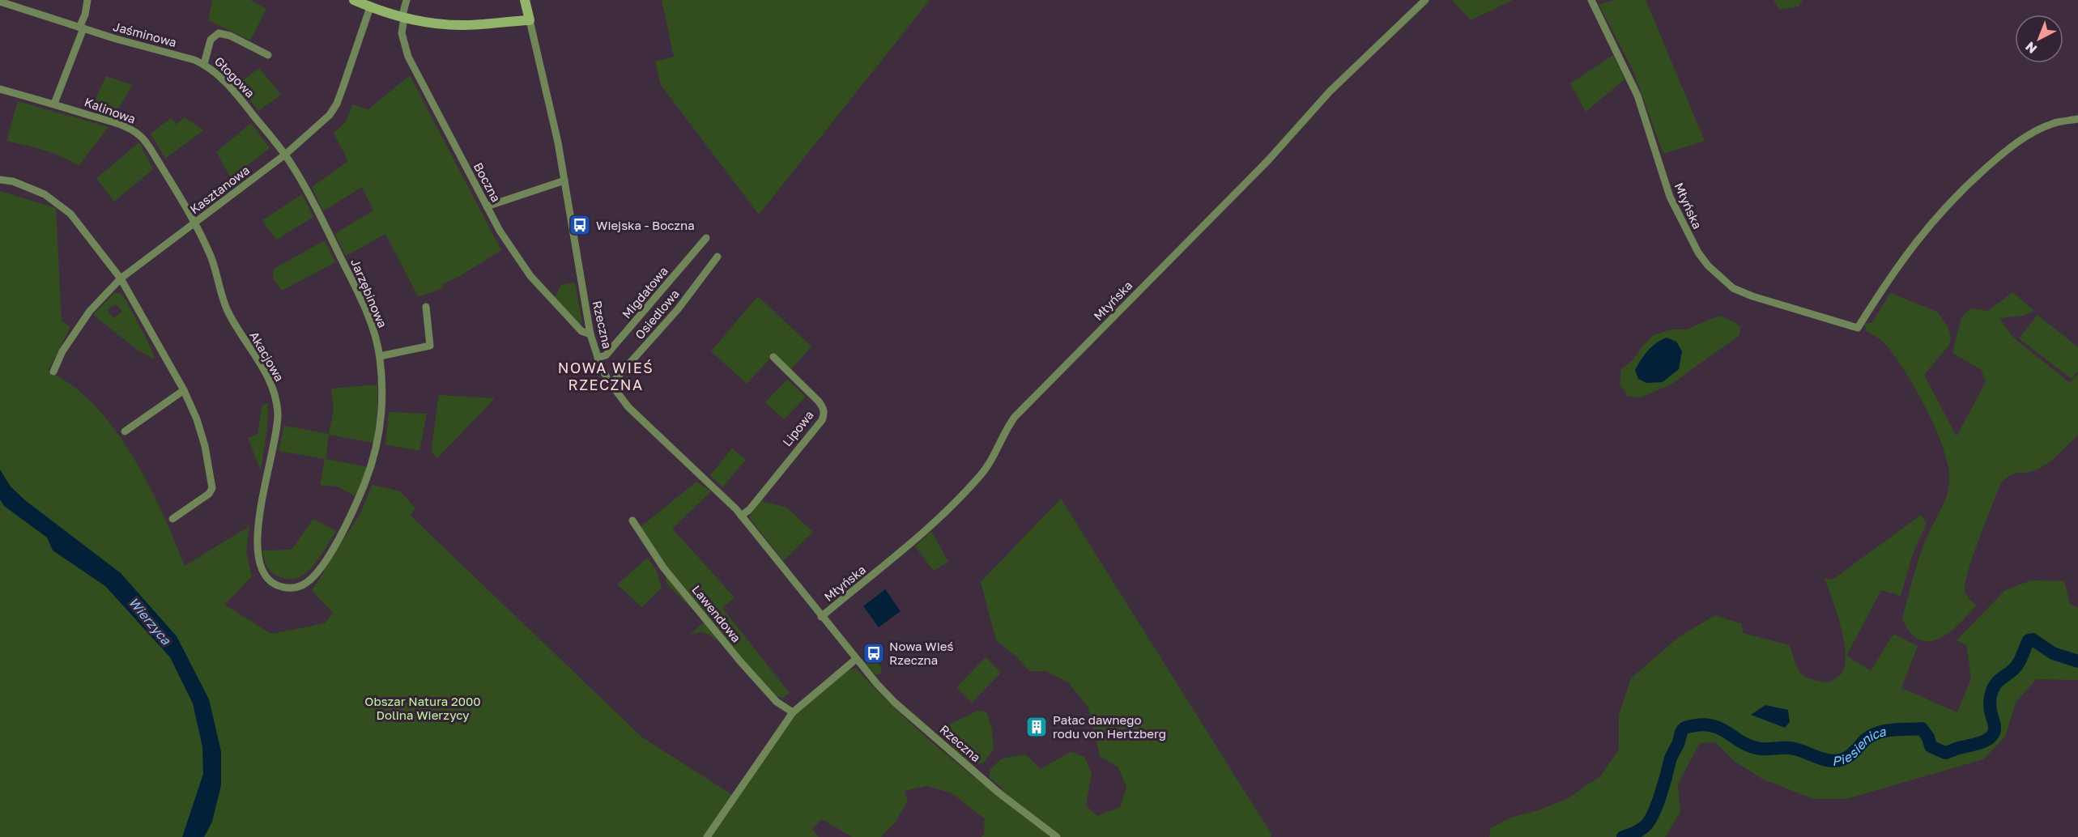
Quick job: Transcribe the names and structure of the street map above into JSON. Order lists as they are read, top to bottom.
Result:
{
  "streets": {
    "street": [
      "Jaśminowa",
      "Głogowa",
      "Kalinowa",
      "Boczna",
      "Kasztanowa",
      "Młyńska",
      "Migdałowa",
      "Jarzębinowa",
      "Osiedlowa",
      "Rzeczna",
      "Akacjowa",
      "Lipowa",
      "Lawendowa"
    ]
  },
  "crossings": [
    ["Jaśminowa", "Głogowa"],
    ["Głogowa", "Kasztanowa"],
    ["Głogowa", "Jarzębinowa"],
    ["Kalinowa", "Kasztanowa"],
    ["Kalinowa", "Akacjowa"],
    ["Boczna", "Rzeczna"],
    ["Kasztanowa", "Jarzębinowa"],
    ["Kasztanowa", "Akacjowa"],
    ["Młyńska", "Rzeczna"],
    ["Migdałowa", "Rzeczna"],
    ["Jarzębinowa", "Akacjowa"],
    ["Osiedlowa", "Rzeczna"],
    ["Rzeczna", "Lipowa"]
  ],
  "districts": ["NOWA WIEŚ RZECZNA"],
  "water": ["Wierzyca", "Piesienica"],
  "parks": ["Obszar Natura 2000 Dolina Wierzycy"],
  "places": {
    "bus stop": ["Wiejska - Boczna", "Nowa Wieś Rzeczna"],
    "building": ["Pałac dawnego rodu von Hertzberg"]
  },
  "north": "bottom left"
}
